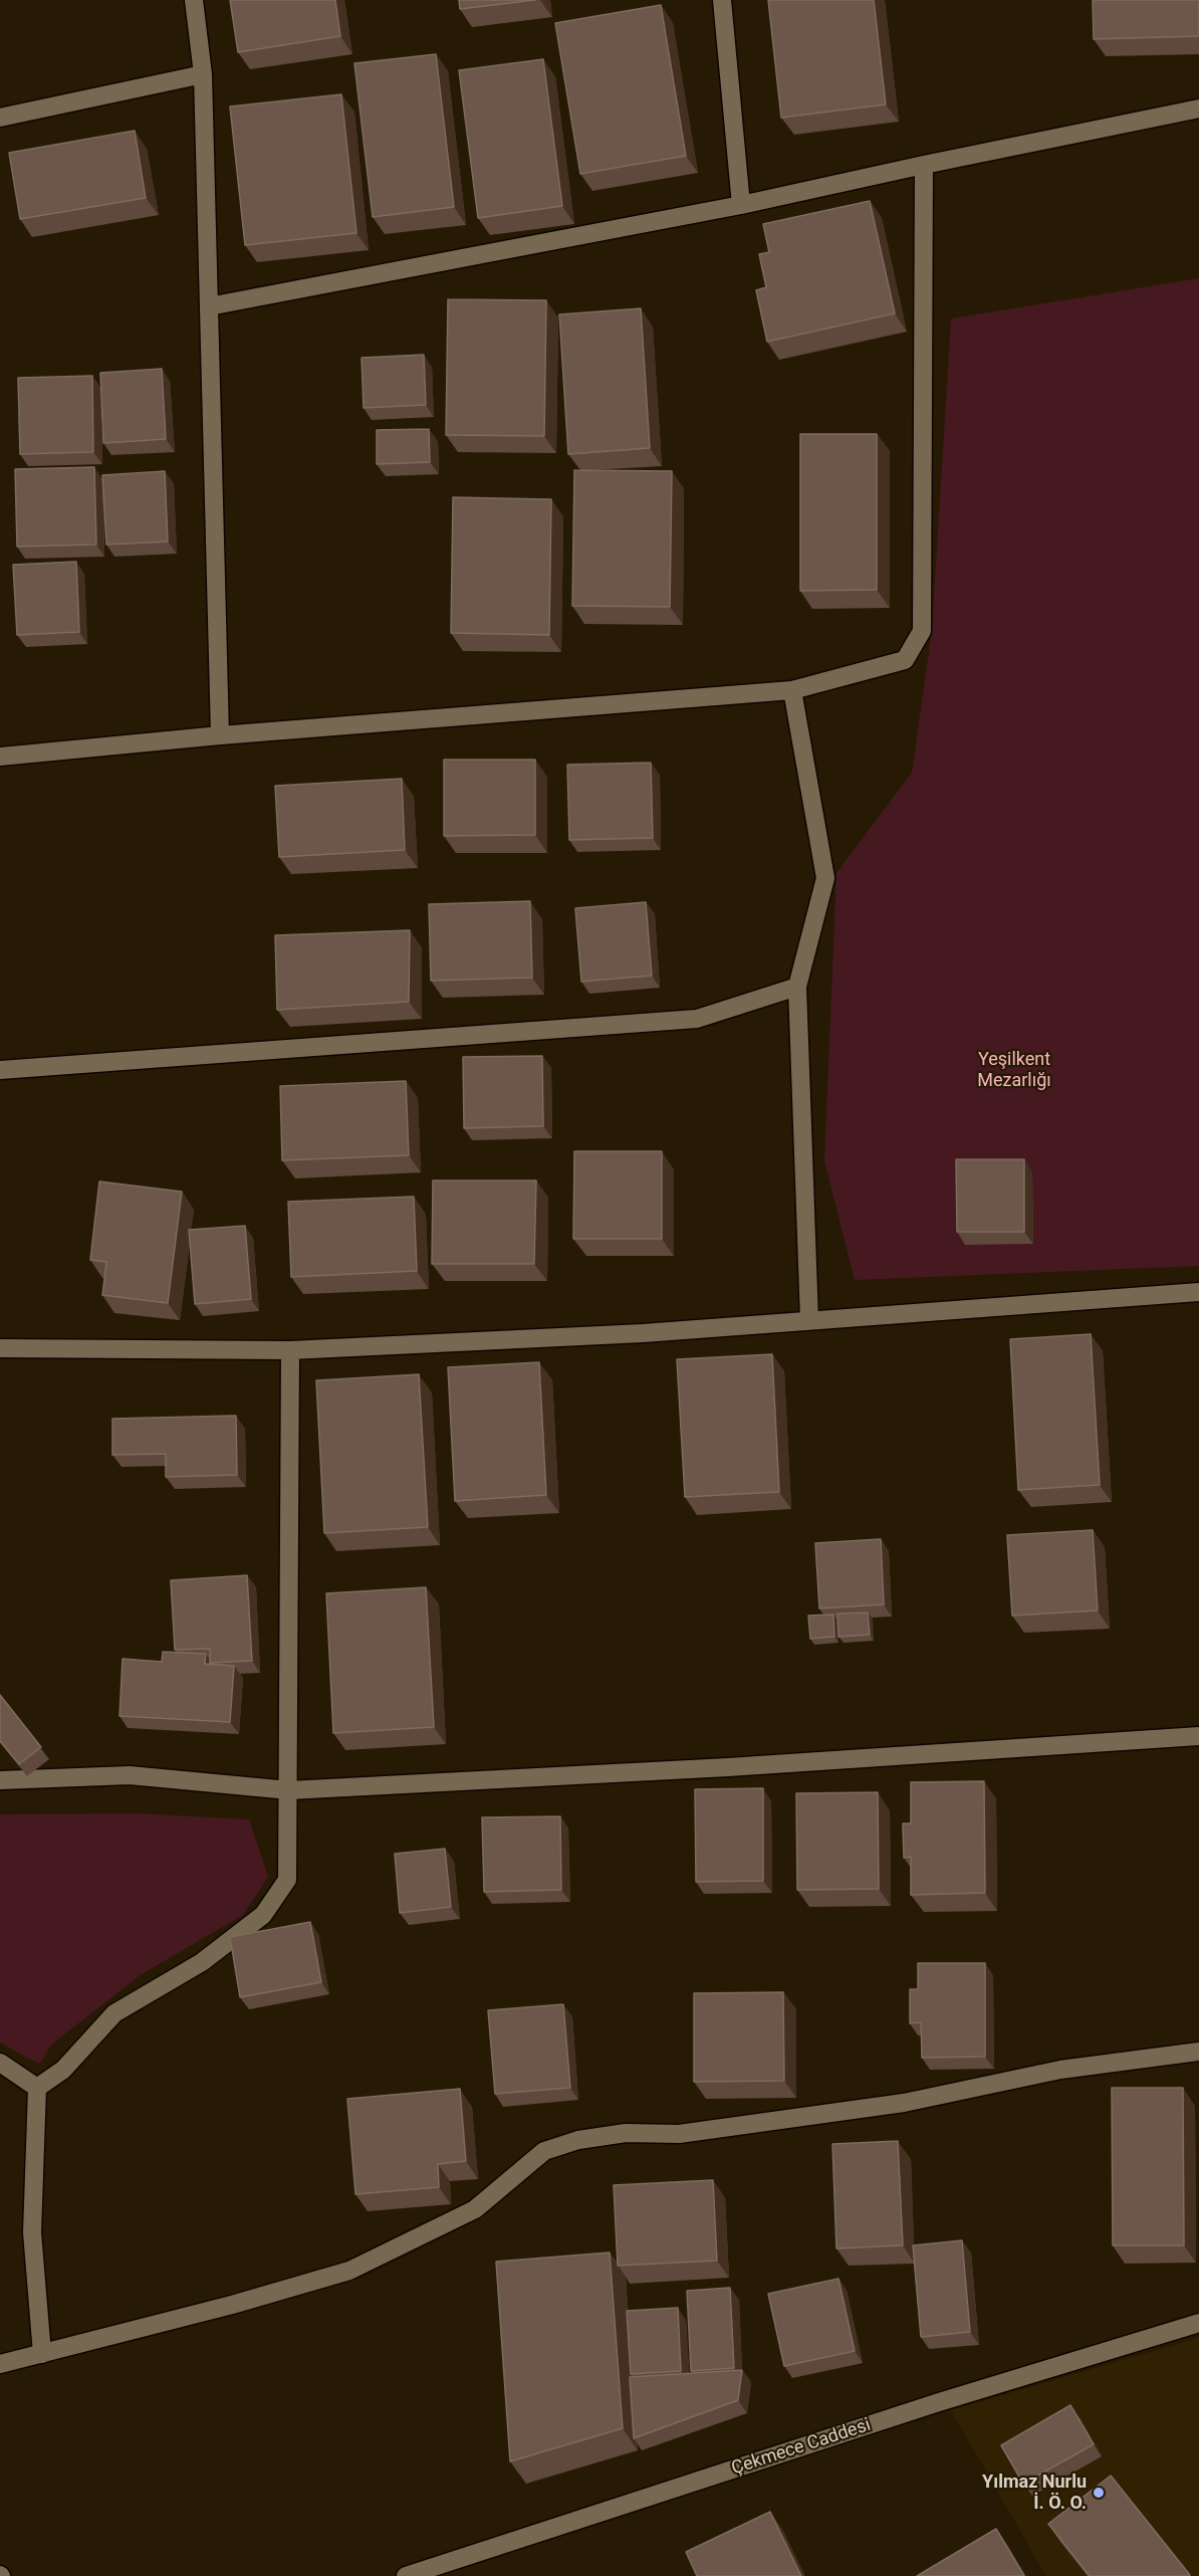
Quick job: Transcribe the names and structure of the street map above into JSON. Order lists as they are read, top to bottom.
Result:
{
  "streets": {
    "street": ["Çekmece Caddesi"]
  },
  "parks": ["Yeşilkent Mezarlığı"],
  "places": ["Yılmaz Nurlu İ. Ö. O."]
}
